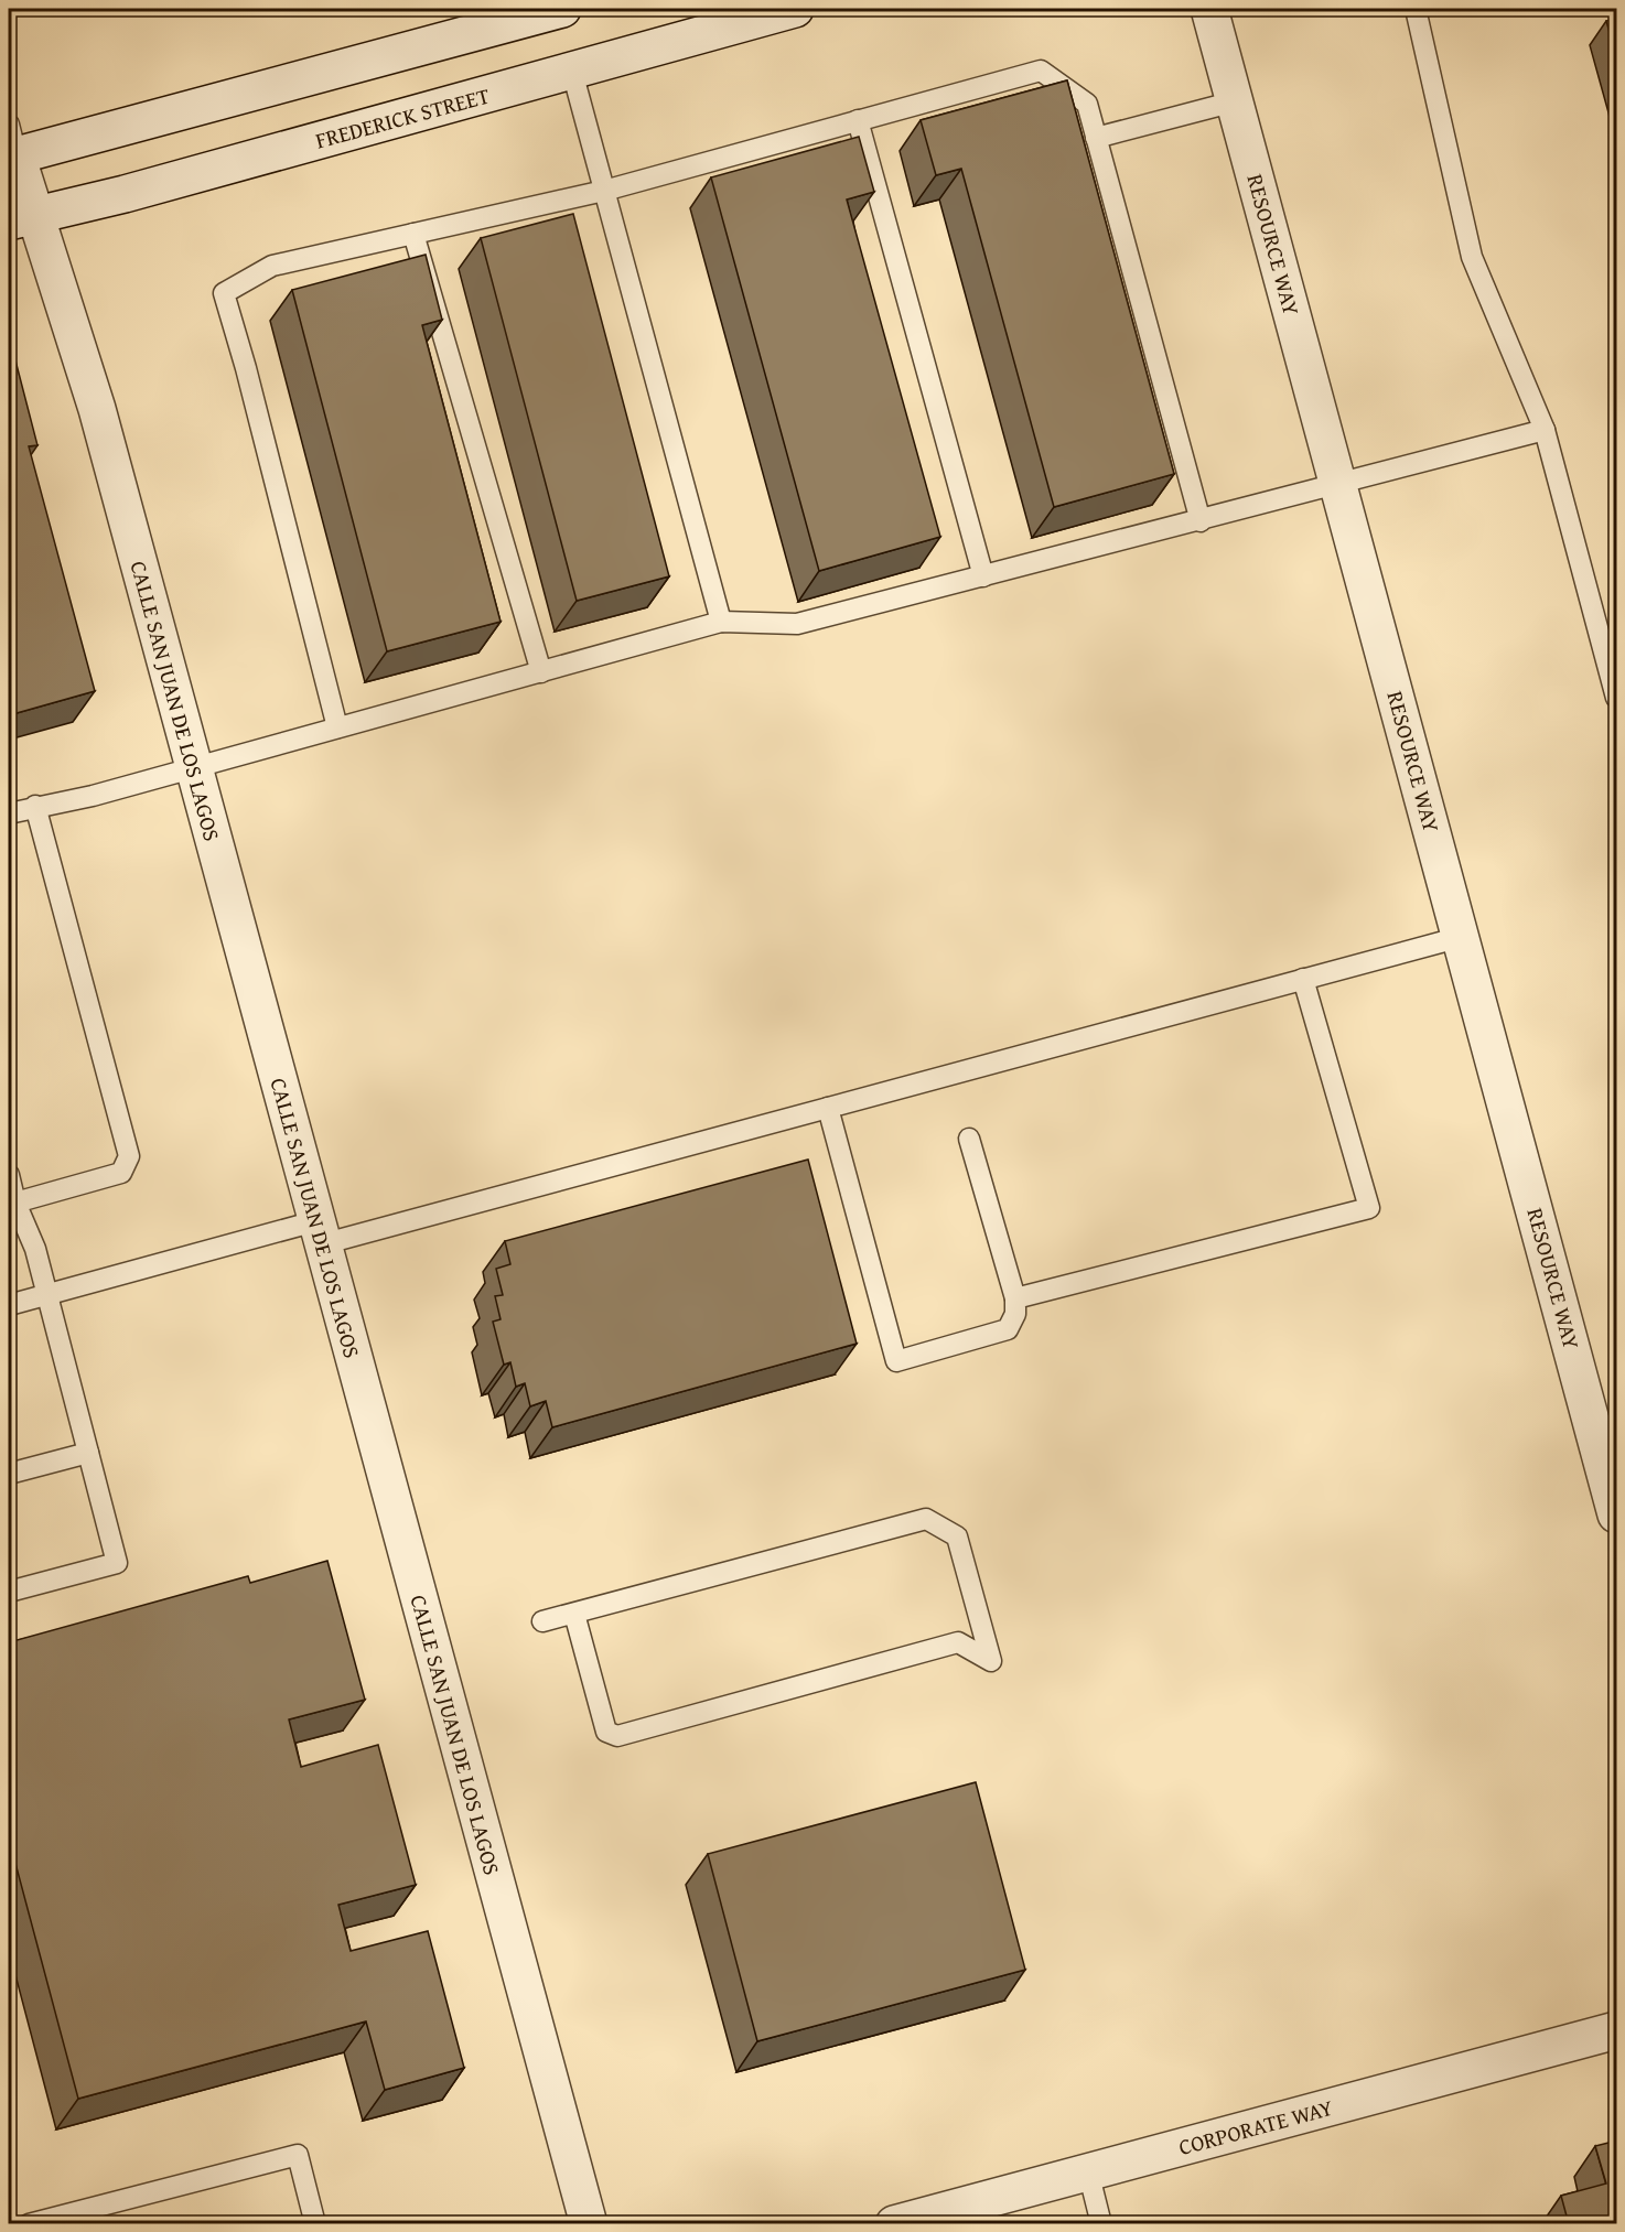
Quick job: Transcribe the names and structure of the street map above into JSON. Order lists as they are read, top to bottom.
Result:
{
  "streets": {
    "street": [
      "FREDERICK STREET",
      "RESOURCE WAY",
      "CALLE SAN JUAN DE LOS LAGOS",
      "CORPORATE WAY"
    ]
  },
  "crossings": [
    ["FREDERICK STREET", "CALLE SAN JUAN DE LOS LAGOS"]
  ]
}
